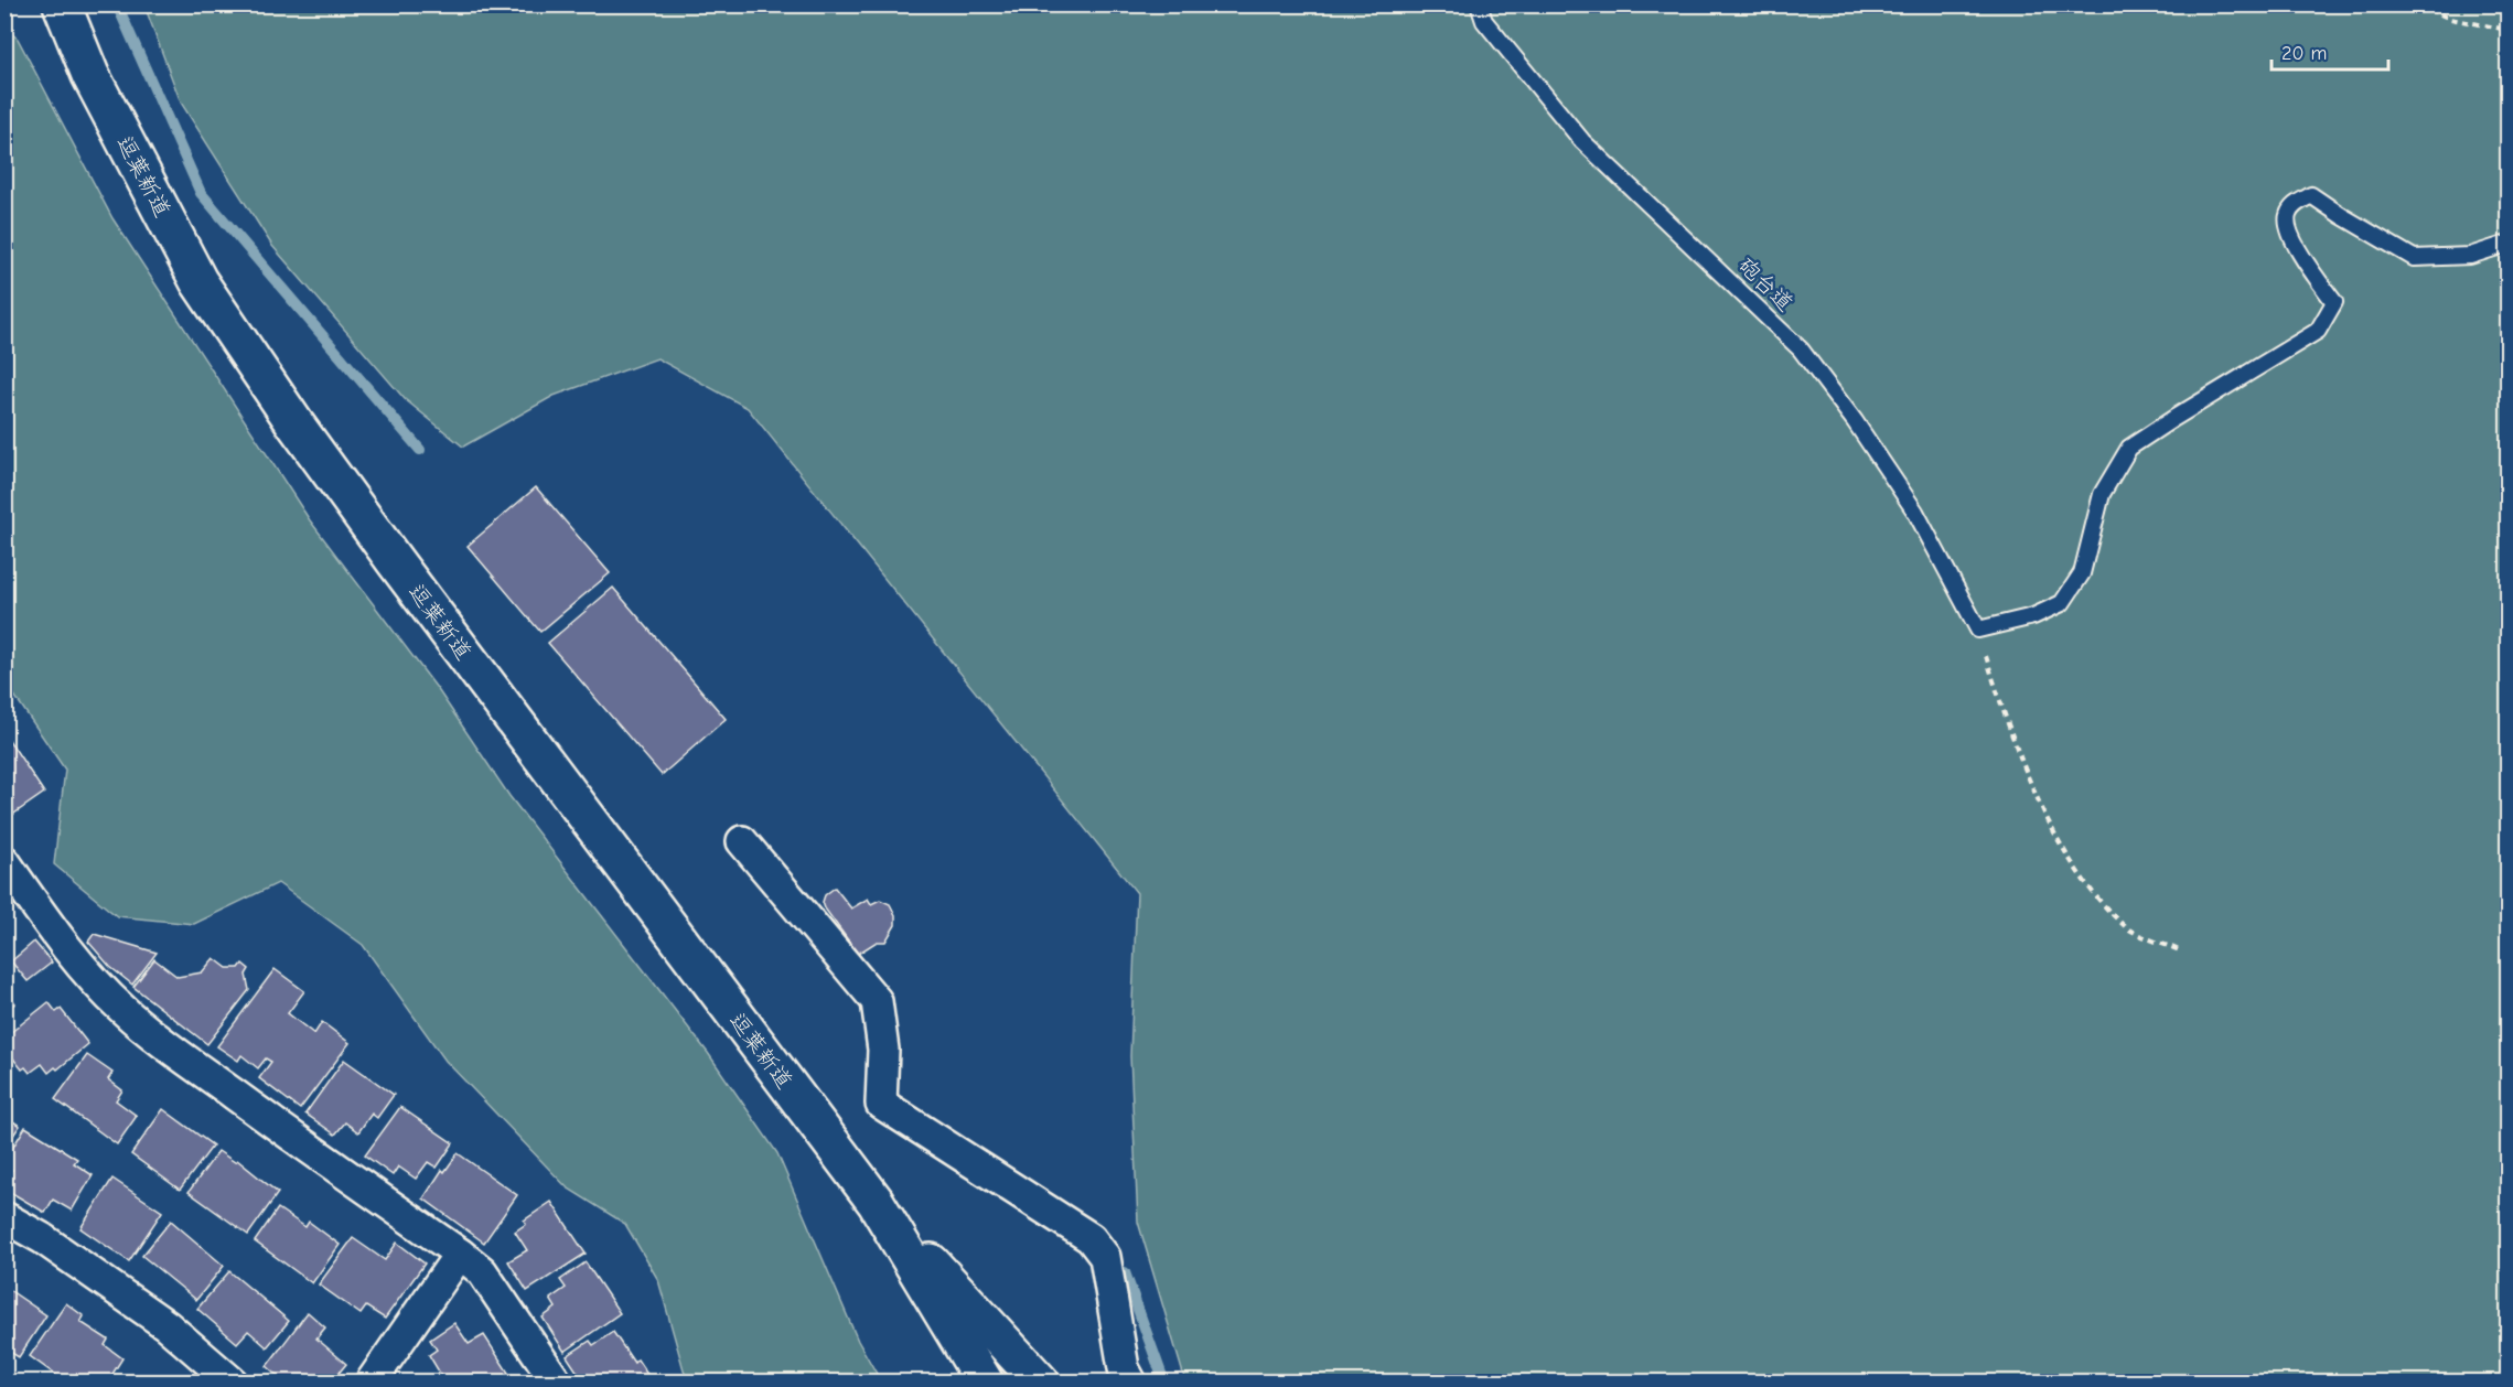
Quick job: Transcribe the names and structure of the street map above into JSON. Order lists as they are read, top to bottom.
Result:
{
  "streets": {
    "street": ["逗葉新道"],
    "lane": ["砲台道"]
  },
  "scale_bar": "20 m"
}
